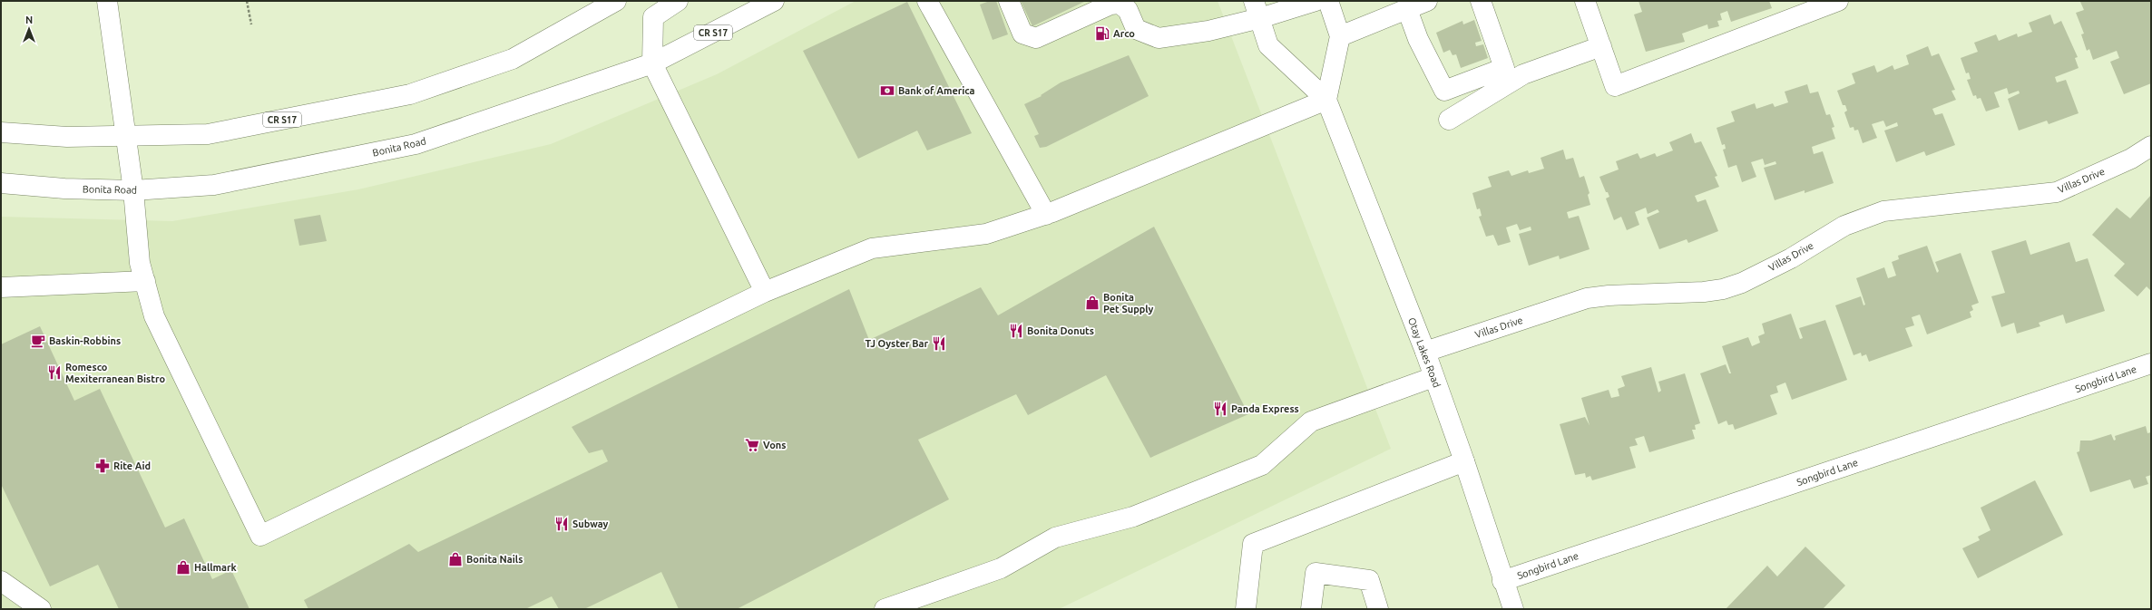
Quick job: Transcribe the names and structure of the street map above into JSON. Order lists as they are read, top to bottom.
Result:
{
  "streets": {
    "main road": [
      "CR S17",
      "Bonita Road",
      "Villas Drive",
      "Otay Lakes Road",
      "Songbird Lane"
    ]
  },
  "crossings": [
    ["Villas Drive", "Otay Lakes Road"],
    ["Otay Lakes Road", "Songbird Lane"]
  ],
  "places": {
    "fuel station": ["Arco"],
    "bank": ["Bank of America"],
    "shop": ["Bonita Pet Supply", "Bonita Nails", "Hallmark"],
    "restaurant": [
      "Bonita Donuts",
      "TJ Oyster Bar",
      "Romesco Mexiterranean Bistro",
      "Panda Express",
      "Subway"
    ],
    "cafe": ["Baskin-Robbins"],
    "supermarket": ["Vons"],
    "pharmacy": ["Rite Aid"]
  },
  "north": "top"
}
